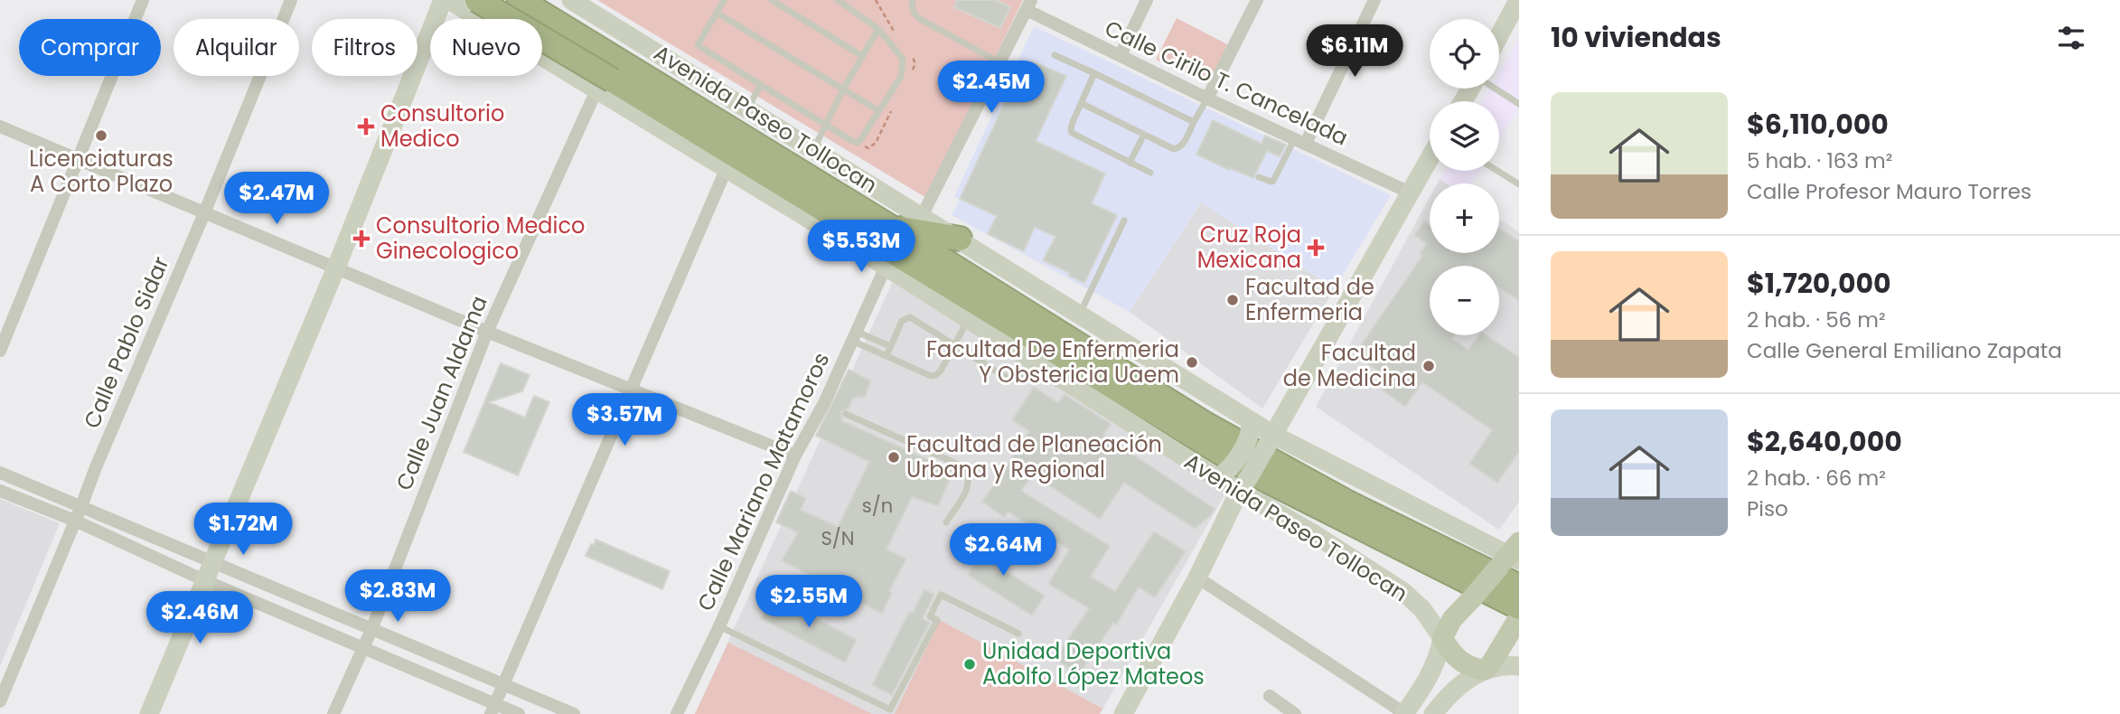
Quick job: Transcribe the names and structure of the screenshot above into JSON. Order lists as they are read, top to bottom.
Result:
{
  "streets": {
    "highway": ["Avenida Paseo Tollocan"],
    "street": [
      "Calle Cirilo T. Cancelada",
      "Calle Pablo Sidar",
      "Calle Juan Aldama",
      "Calle Mariano Matamoros"
    ]
  },
  "crossings": [
    ["Avenida Paseo Tollocan", "Calle Juan Aldama"],
    ["Avenida Paseo Tollocan", "Calle Mariano Matamoros"]
  ],
  "places": {
    "health": ["Consultorio Medico", "Consultorio Medico Ginecologico", "Cruz Roja Mexicana"],
    "other": [
      "Licenciaturas A Corto Plazo",
      "Facultad de Enfermeria",
      "Facultad De Enfermeria Y Obstericia Uaem",
      "Facultad de Medicina",
      "Facultad de Planeación Urbana y Regional",
      "Unidad Deportiva Adolfo López Mateos"
    ]
  },
  "house_numbers": ["s/n", "S/N"],
  "page": {
    "heading": "10 viviendas",
    "map_buttons": ["+", "−"],
    "chip": [
      "Comprar",
      "Alquilar",
      "Filtros",
      "Nuevo"
    ],
    "price": [
      "$6.11M",
      "$2.45M",
      "$2.47M",
      "$5.53M",
      "$3.57M",
      "$1.72M",
      "$2.64M",
      "$2.83M",
      "$2.55M",
      "$2.46M"
    ],
    "list": [
      {
        "name": "$6,110,000",
        "note": "5 hab. · 163 m² · Calle Profesor Mauro Torres"
      },
      {
        "name": "$1,720,000",
        "note": "2 hab. · 56 m² · Calle General Emiliano Zapata"
      },
      {
        "name": "$2,640,000",
        "note": "2 hab. · 66 m² · Piso"
      }
    ]
  }
}
